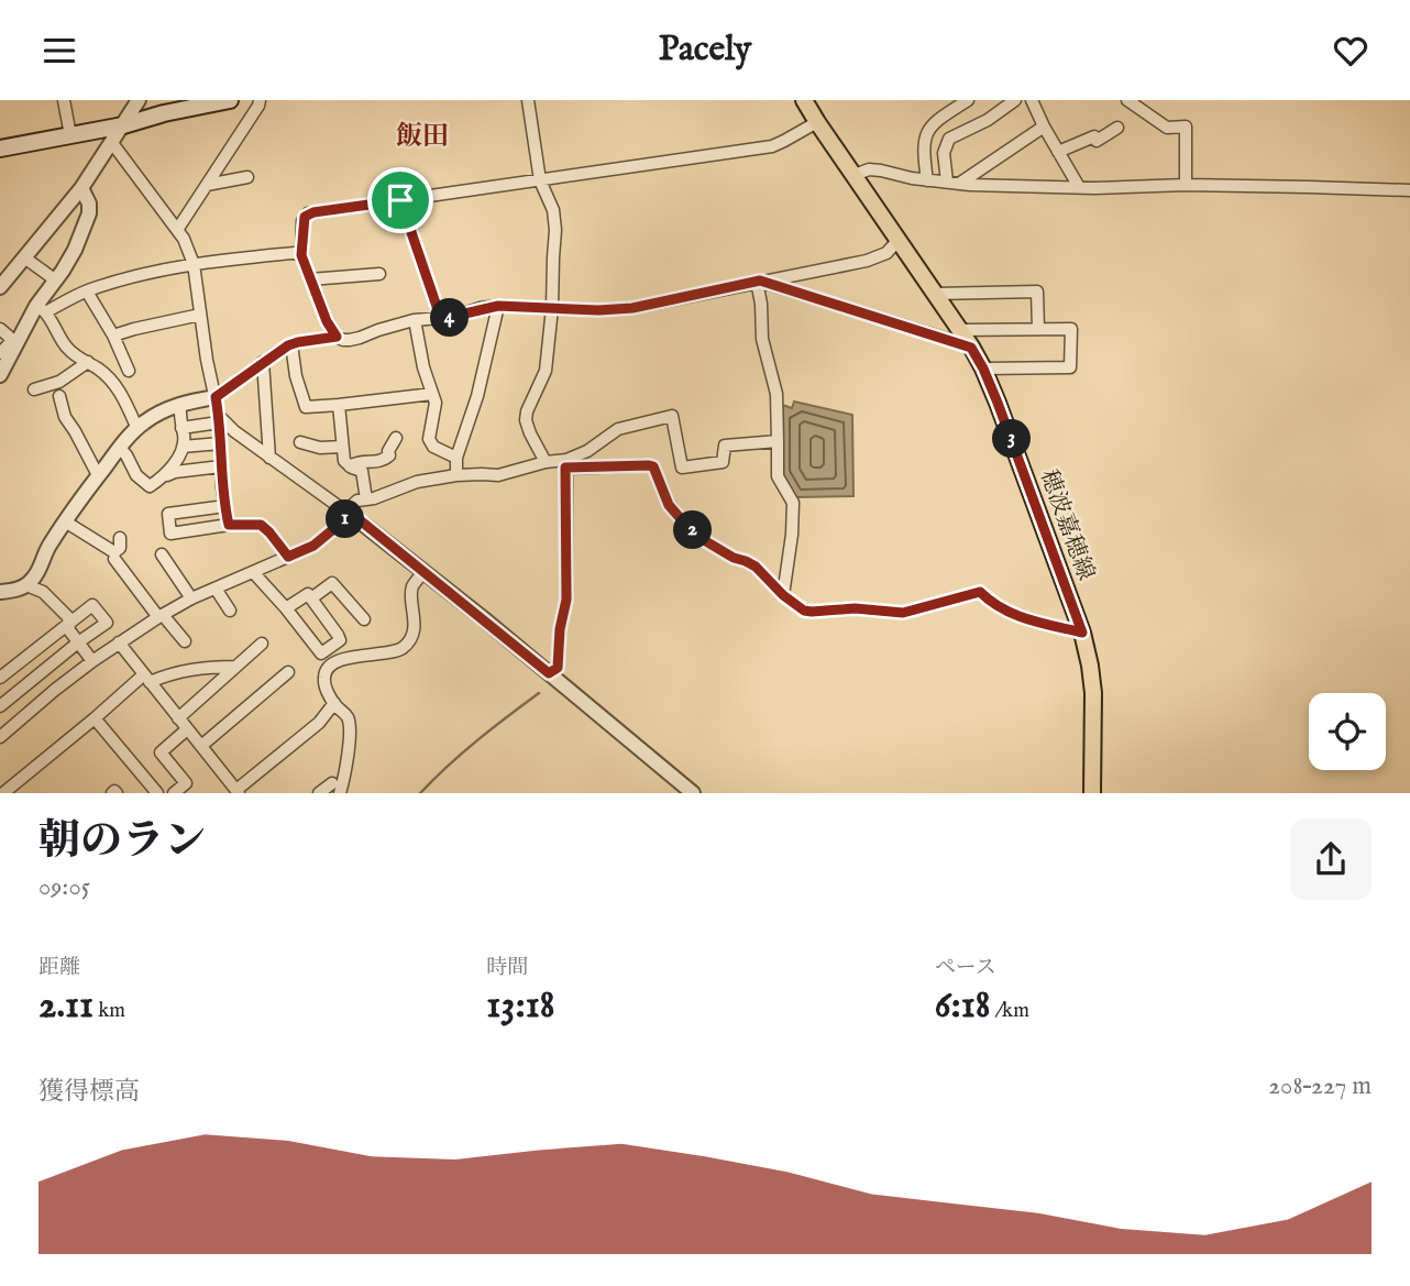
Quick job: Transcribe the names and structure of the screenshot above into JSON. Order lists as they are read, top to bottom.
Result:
{
  "streets": {
    "main road": ["穂波嘉穂線"]
  },
  "districts": ["飯田"],
  "page": {
    "header": "Pacely",
    "pins": [
      "4",
      "3",
      "1",
      "2"
    ],
    "heading": ["朝のラン", "09:05"],
    "stats": [
      ["距離", "2.11 km"],
      ["時間", "13:18"],
      ["ペース", "6:18 /km"]
    ],
    "chart": ["獲得標高", "208–227 m"]
  }
}
